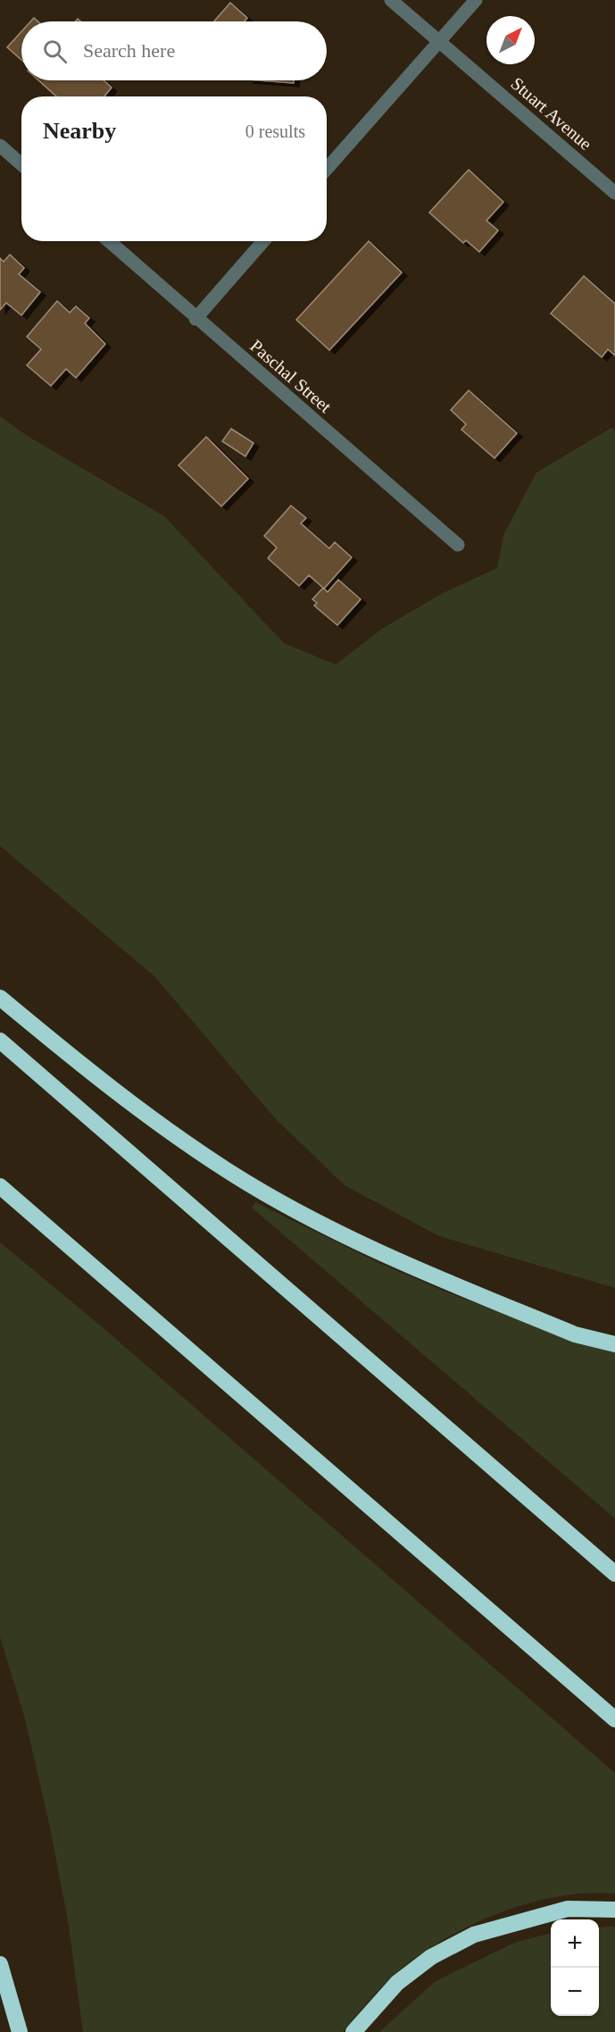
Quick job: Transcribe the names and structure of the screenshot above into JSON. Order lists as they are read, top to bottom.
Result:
{
  "streets": {
    "street": ["Stuart Avenue", "Paschal Street"]
  },
  "north": "top right",
  "page": {
    "search": "Search here",
    "heading": ["Nearby", "0 results"],
    "map_buttons": ["+", "−"]
  }
}
